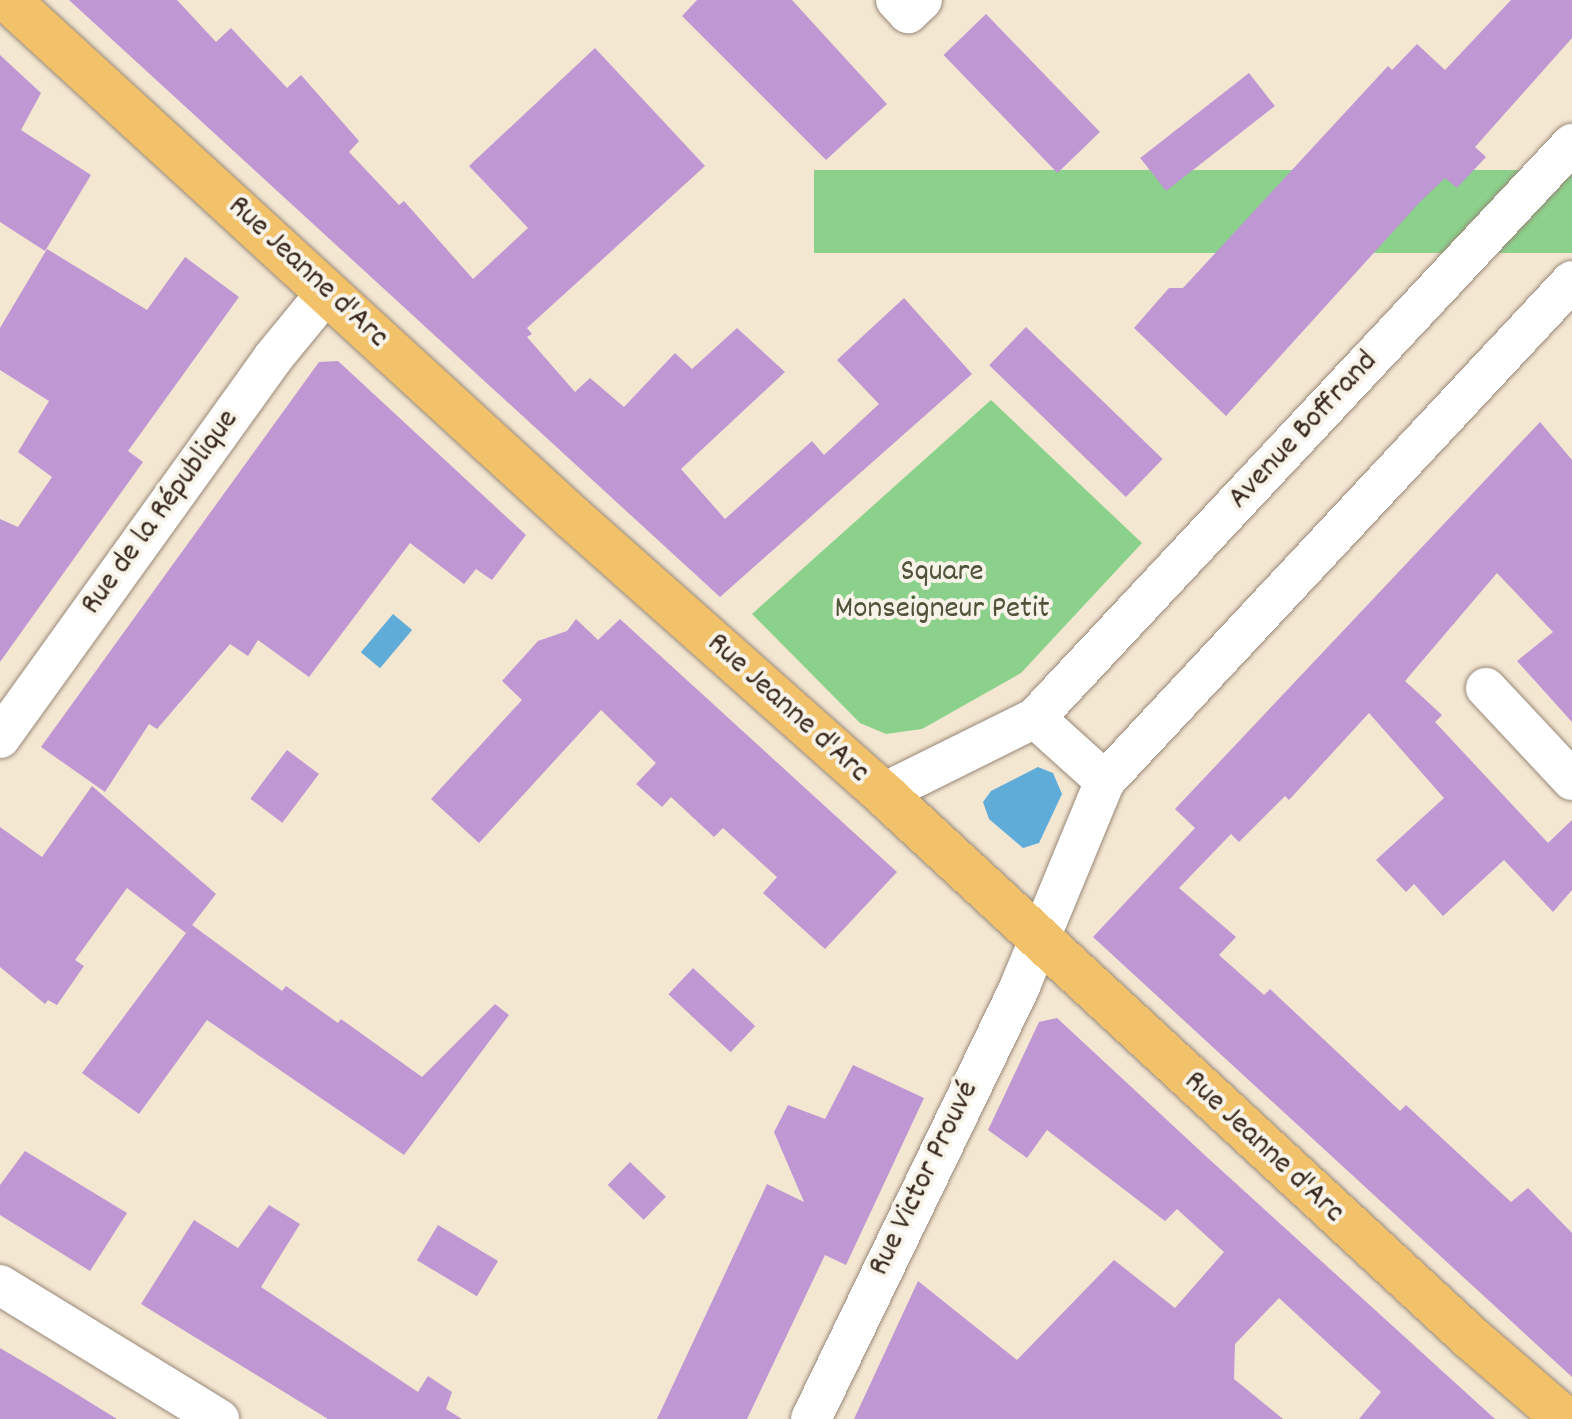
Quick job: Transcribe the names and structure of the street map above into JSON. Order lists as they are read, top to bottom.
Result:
{
  "streets": {
    "main road": ["Rue Jeanne d'Arc"],
    "street": ["Avenue Boffrand", "Rue de la République", "Rue Victor Prouvé"]
  },
  "crossings": [
    ["Rue Jeanne d'Arc", "Avenue Boffrand"],
    ["Rue Jeanne d'Arc", "Rue de la République"],
    ["Rue Jeanne d'Arc", "Rue Victor Prouvé"]
  ],
  "parks": ["Square Monseigneur Petit"]
}
